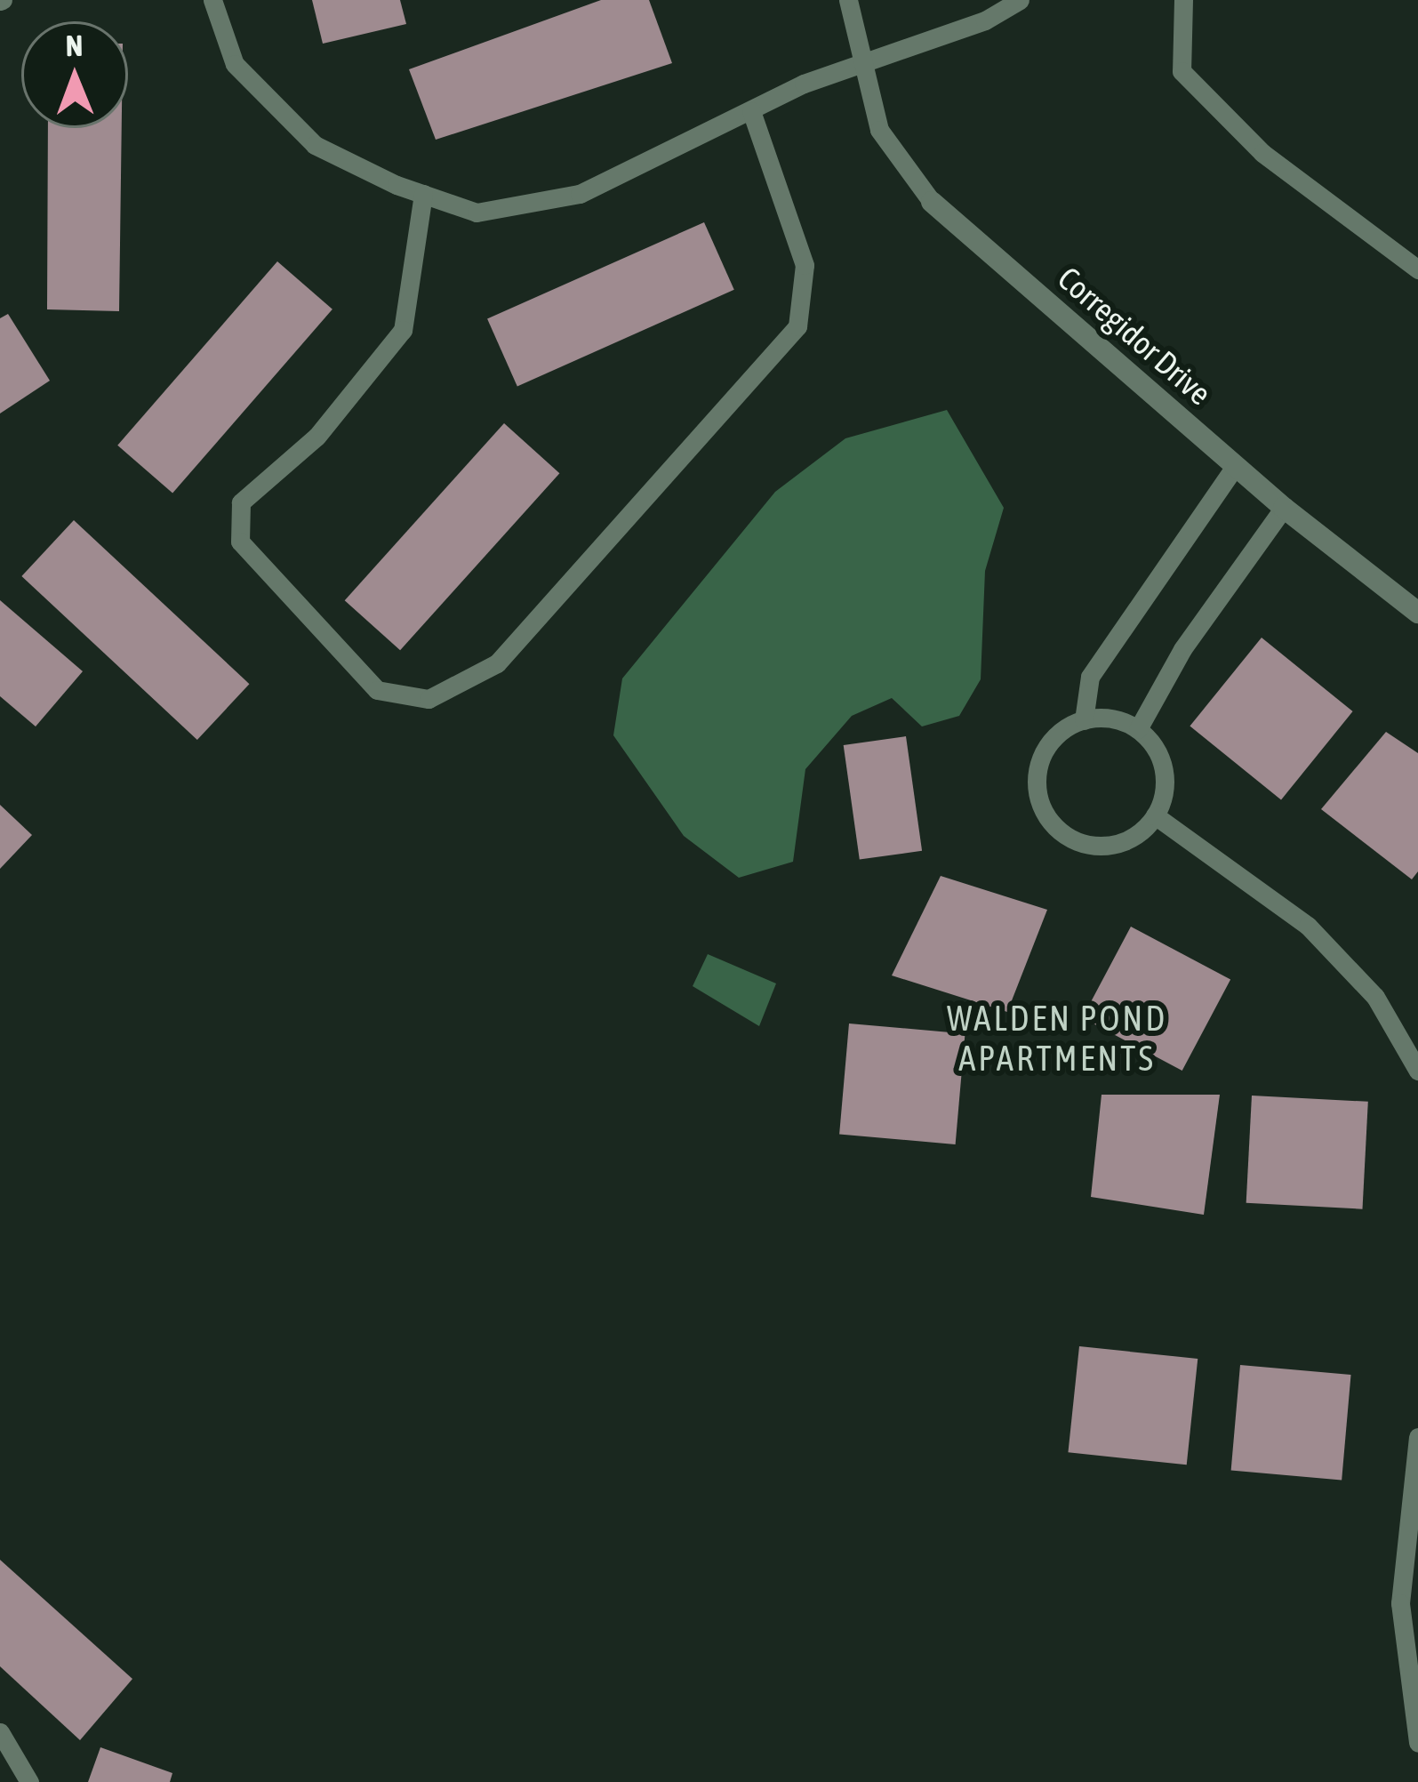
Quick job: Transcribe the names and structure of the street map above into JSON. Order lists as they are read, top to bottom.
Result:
{
  "streets": {
    "street": ["Corregidor Drive"]
  },
  "districts": ["WALDEN POND APARTMENTS"],
  "north": "top"
}
